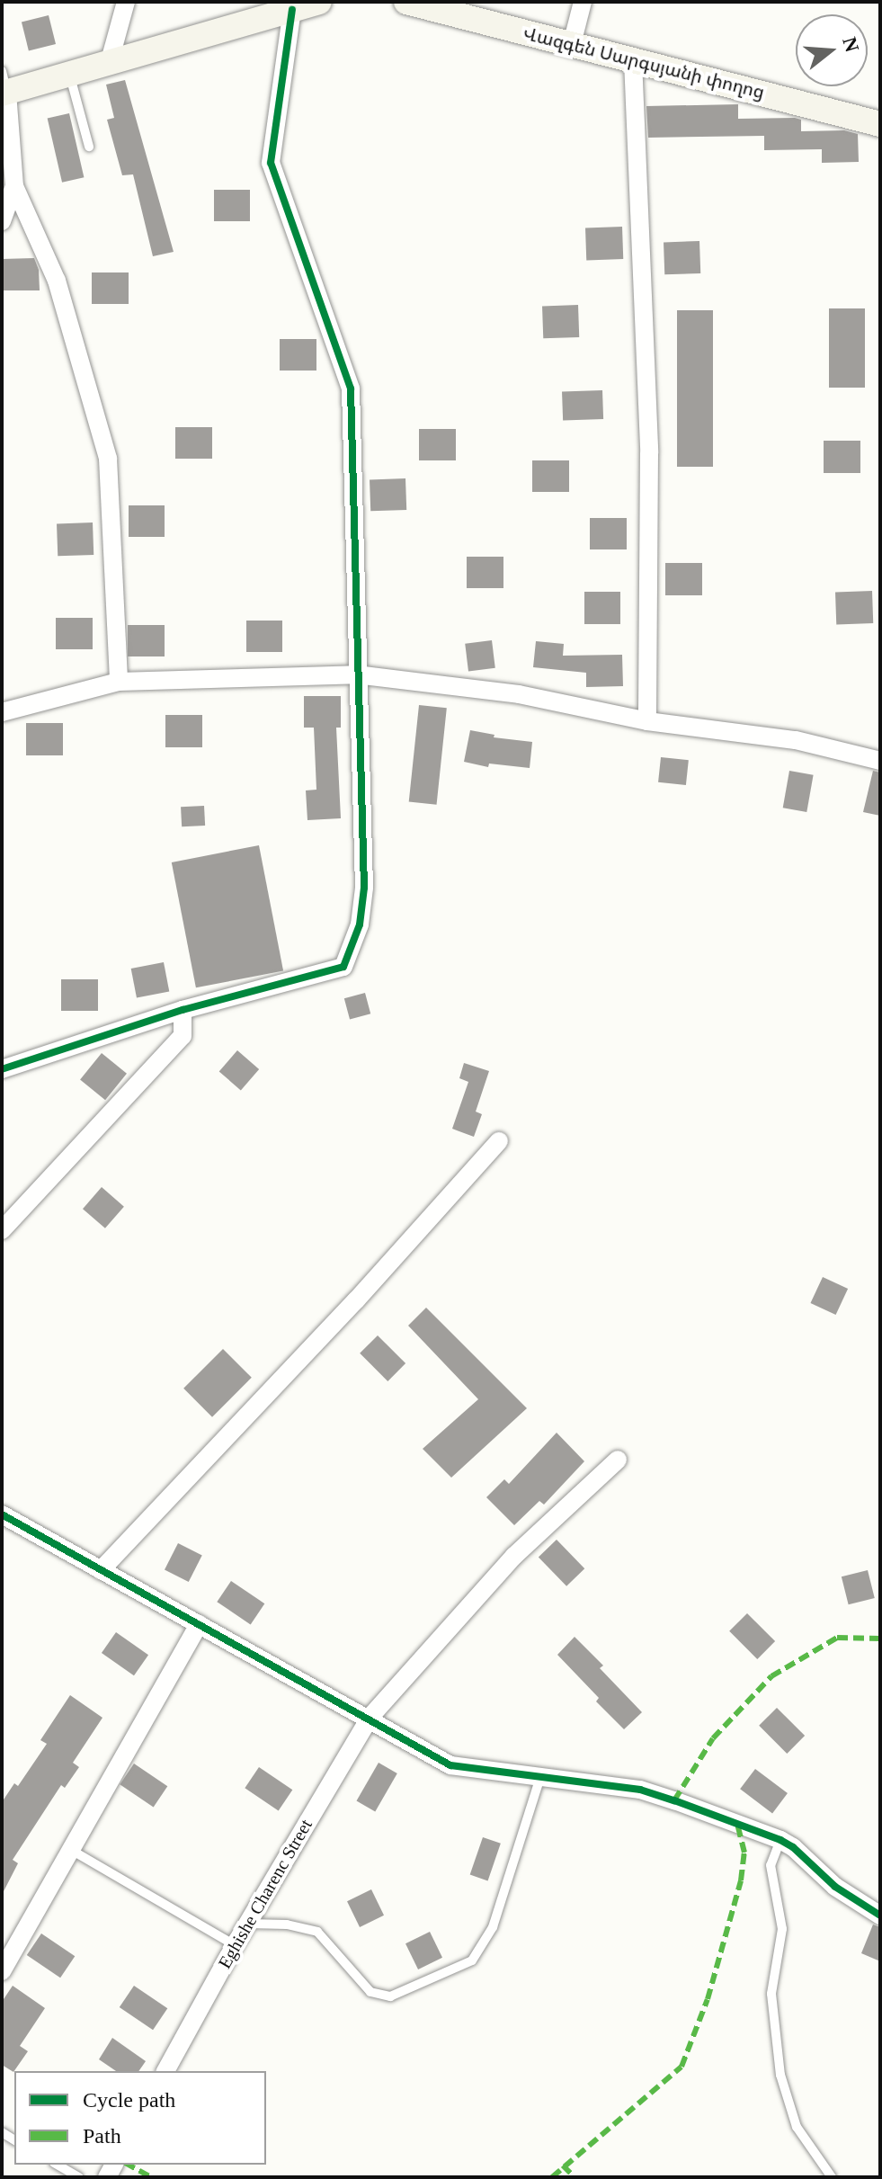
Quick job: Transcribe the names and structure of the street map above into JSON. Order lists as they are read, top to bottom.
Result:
{
  "streets": {
    "street": ["Վազգեն Սարգսյանի փողոց", "Eghishe Charenc Street"]
  },
  "legend": ["Cycle path", "Path"],
  "north": "right"
}
